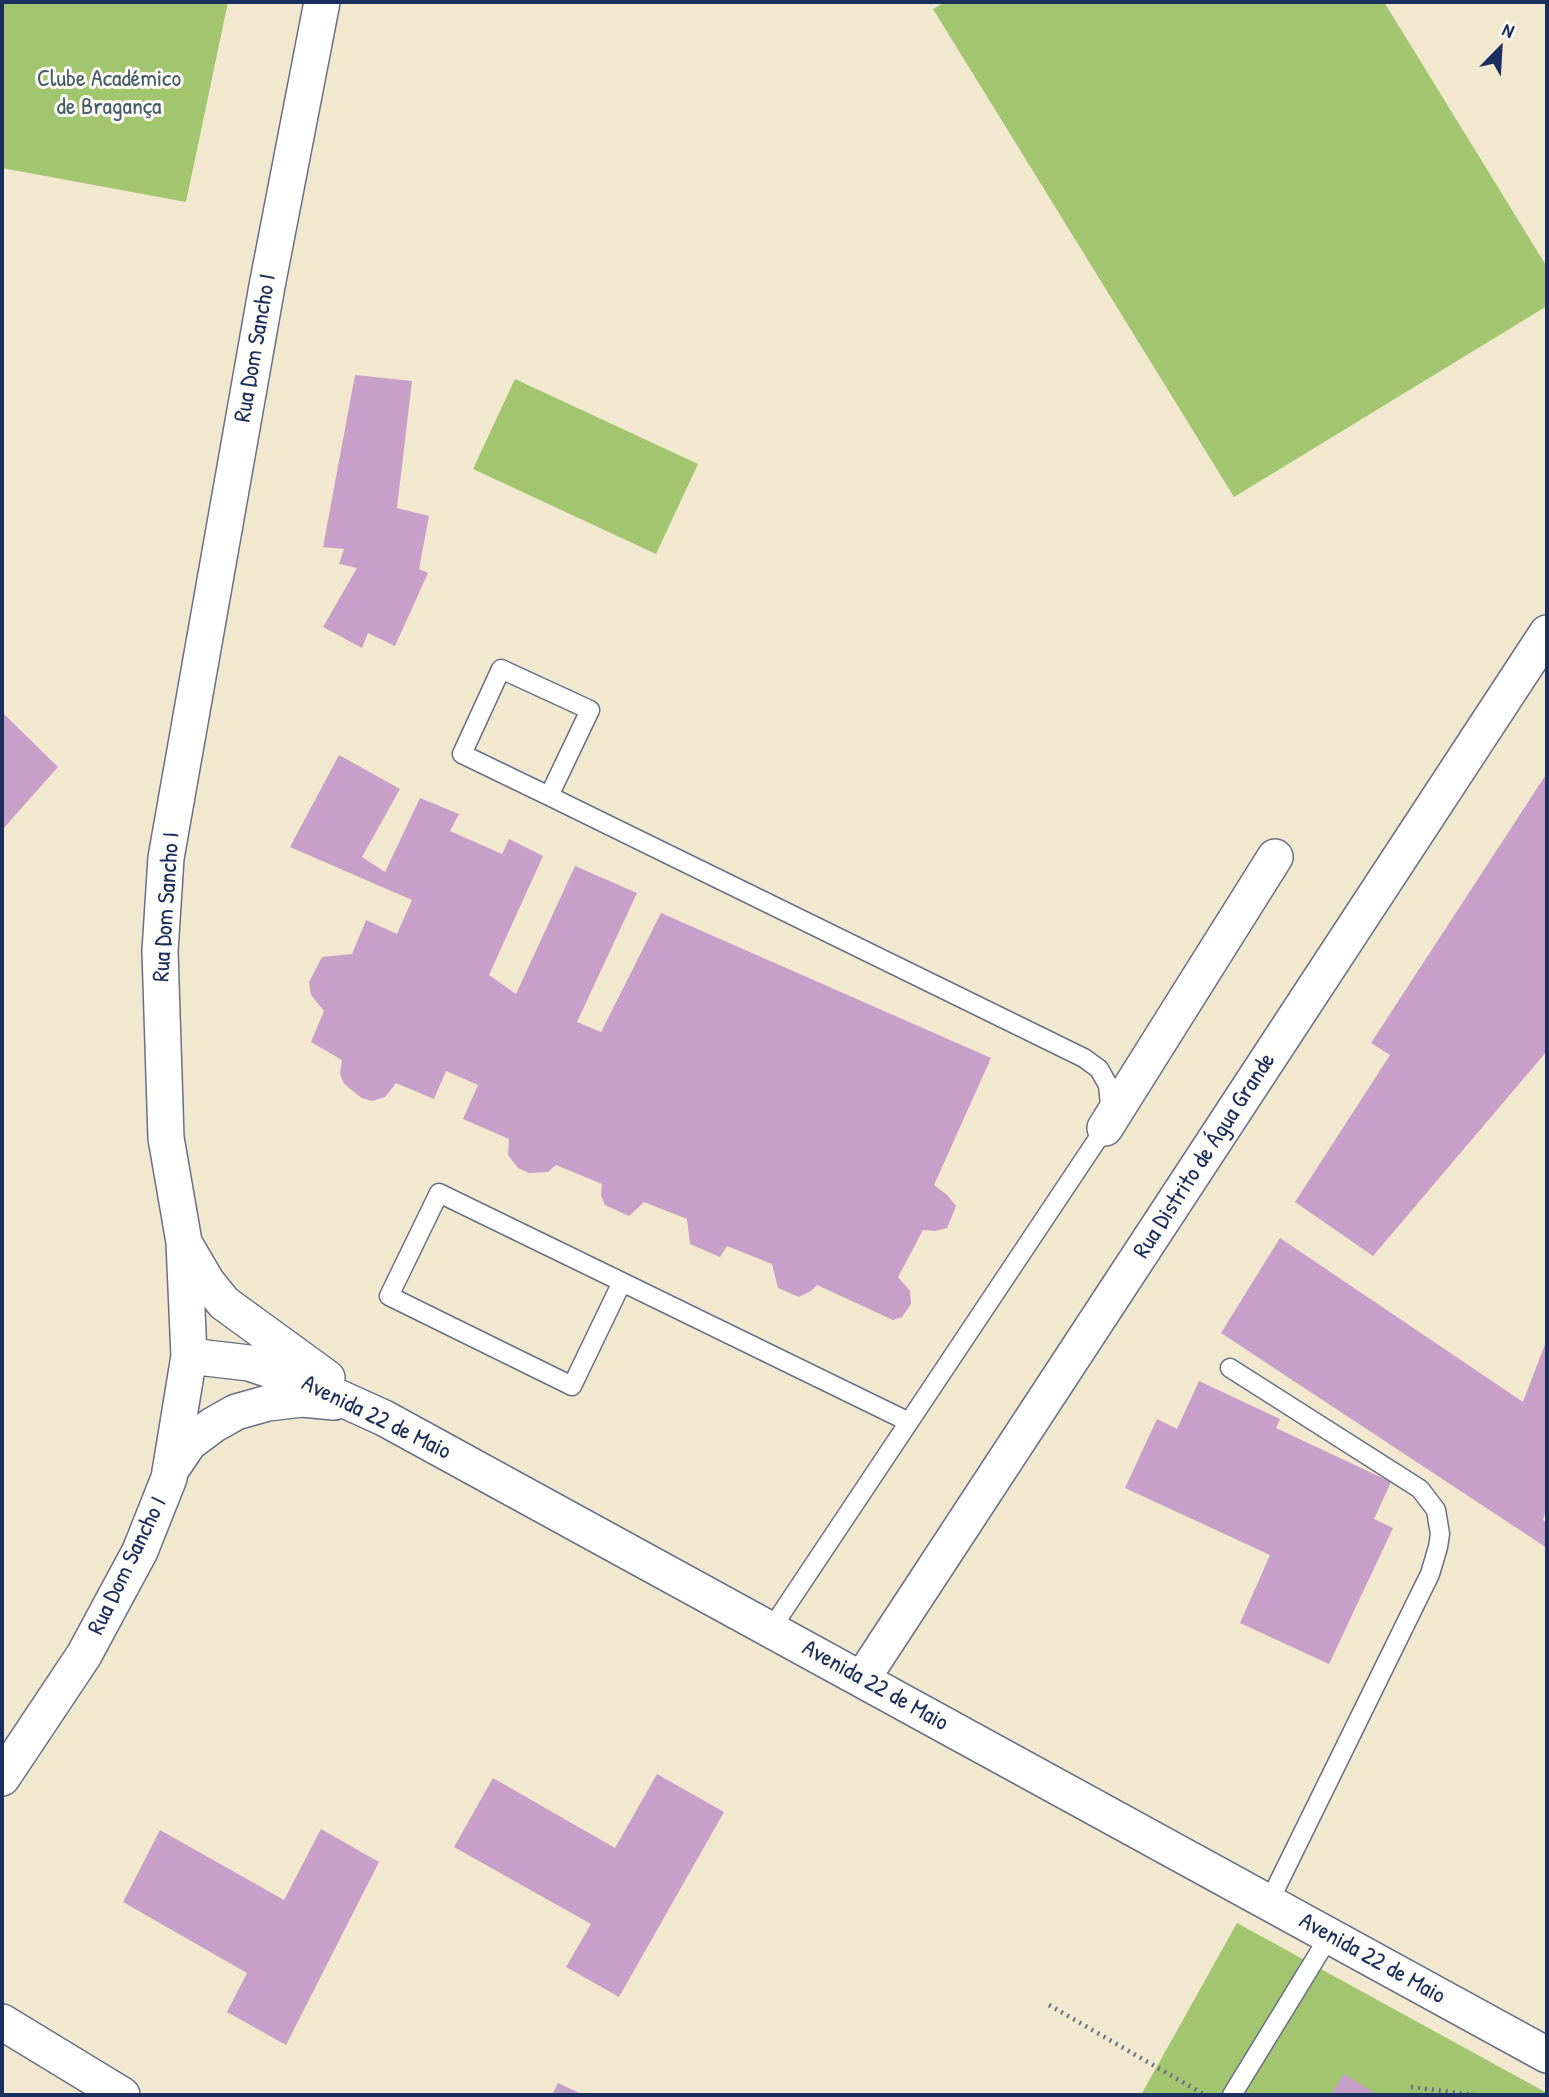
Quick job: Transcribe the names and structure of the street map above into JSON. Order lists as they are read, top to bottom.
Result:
{
  "streets": {
    "street": ["Rua Dom Sancho I", "Rua Distrito de Água Grande", "Avenida 22 de Maio"]
  },
  "crossings": [
    ["Rua Dom Sancho I", "Avenida 22 de Maio"],
    ["Rua Distrito de Água Grande", "Avenida 22 de Maio"]
  ],
  "parks": ["Clube Académico de Bragança"],
  "north": "top right"
}
